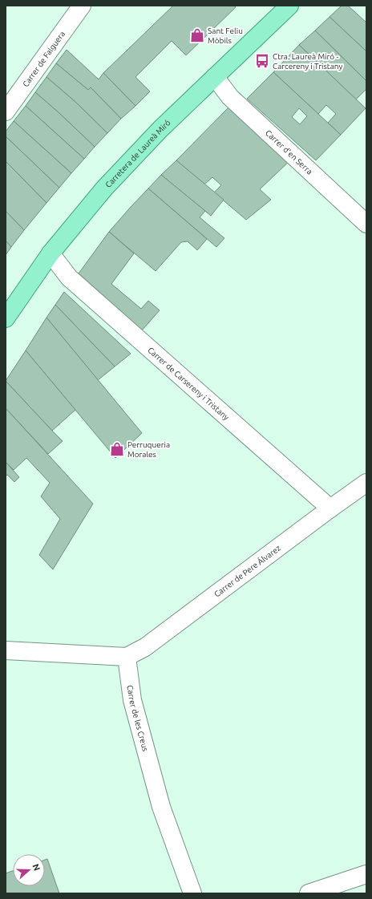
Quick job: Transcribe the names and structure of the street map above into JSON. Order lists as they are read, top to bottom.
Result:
{
  "streets": {
    "main road": ["Carretera de Laureà Miró"],
    "street": [
      "Carrer de Falguera",
      "Carrer d'en Serra",
      "Carrer de Carsereny i Tristany",
      "Carrer de Pere Álvarez",
      "Carrer de les Creus"
    ]
  },
  "crossings": [
    ["Carrer d'en Serra", "Carretera de Laureà Miró"],
    ["Carretera de Laureà Miró", "Carrer de Carsereny i Tristany"],
    ["Carrer de Carsereny i Tristany", "Carrer de Pere Álvarez"],
    ["Carrer de Pere Álvarez", "Carrer de les Creus"]
  ],
  "places": {
    "shop": ["Sant Feliu Mòbils", "Perruqueria Morales"],
    "bus stop": ["Ctra. Laureà Miró - Carcereny i Tristany"]
  },
  "north": "right"
}
